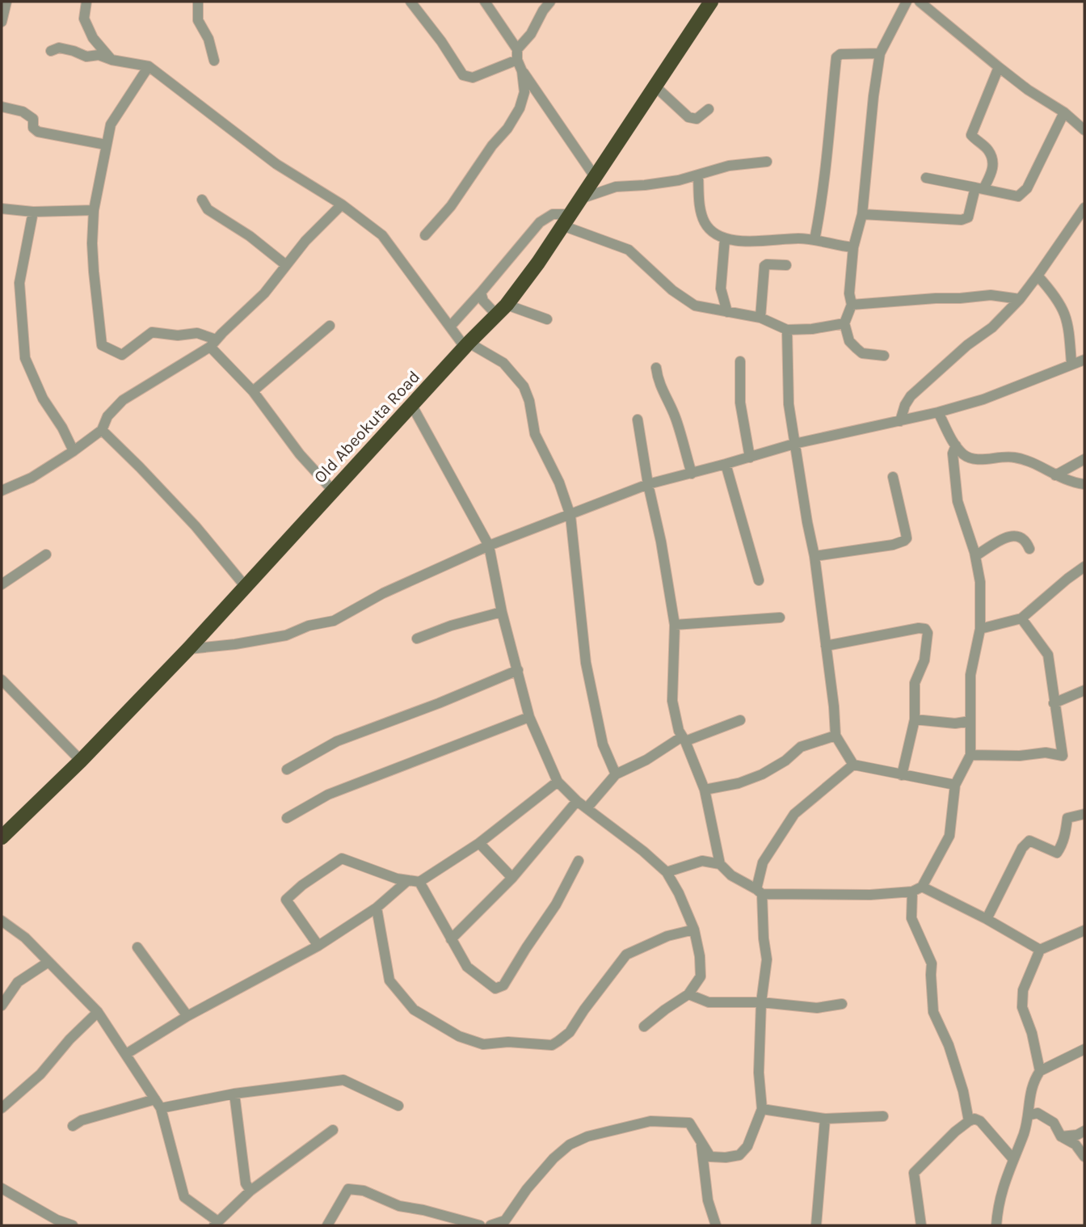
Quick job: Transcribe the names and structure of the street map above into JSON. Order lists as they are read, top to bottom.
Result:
{
  "streets": {
    "highway": ["Old Abeokuta Road"]
  }
}
